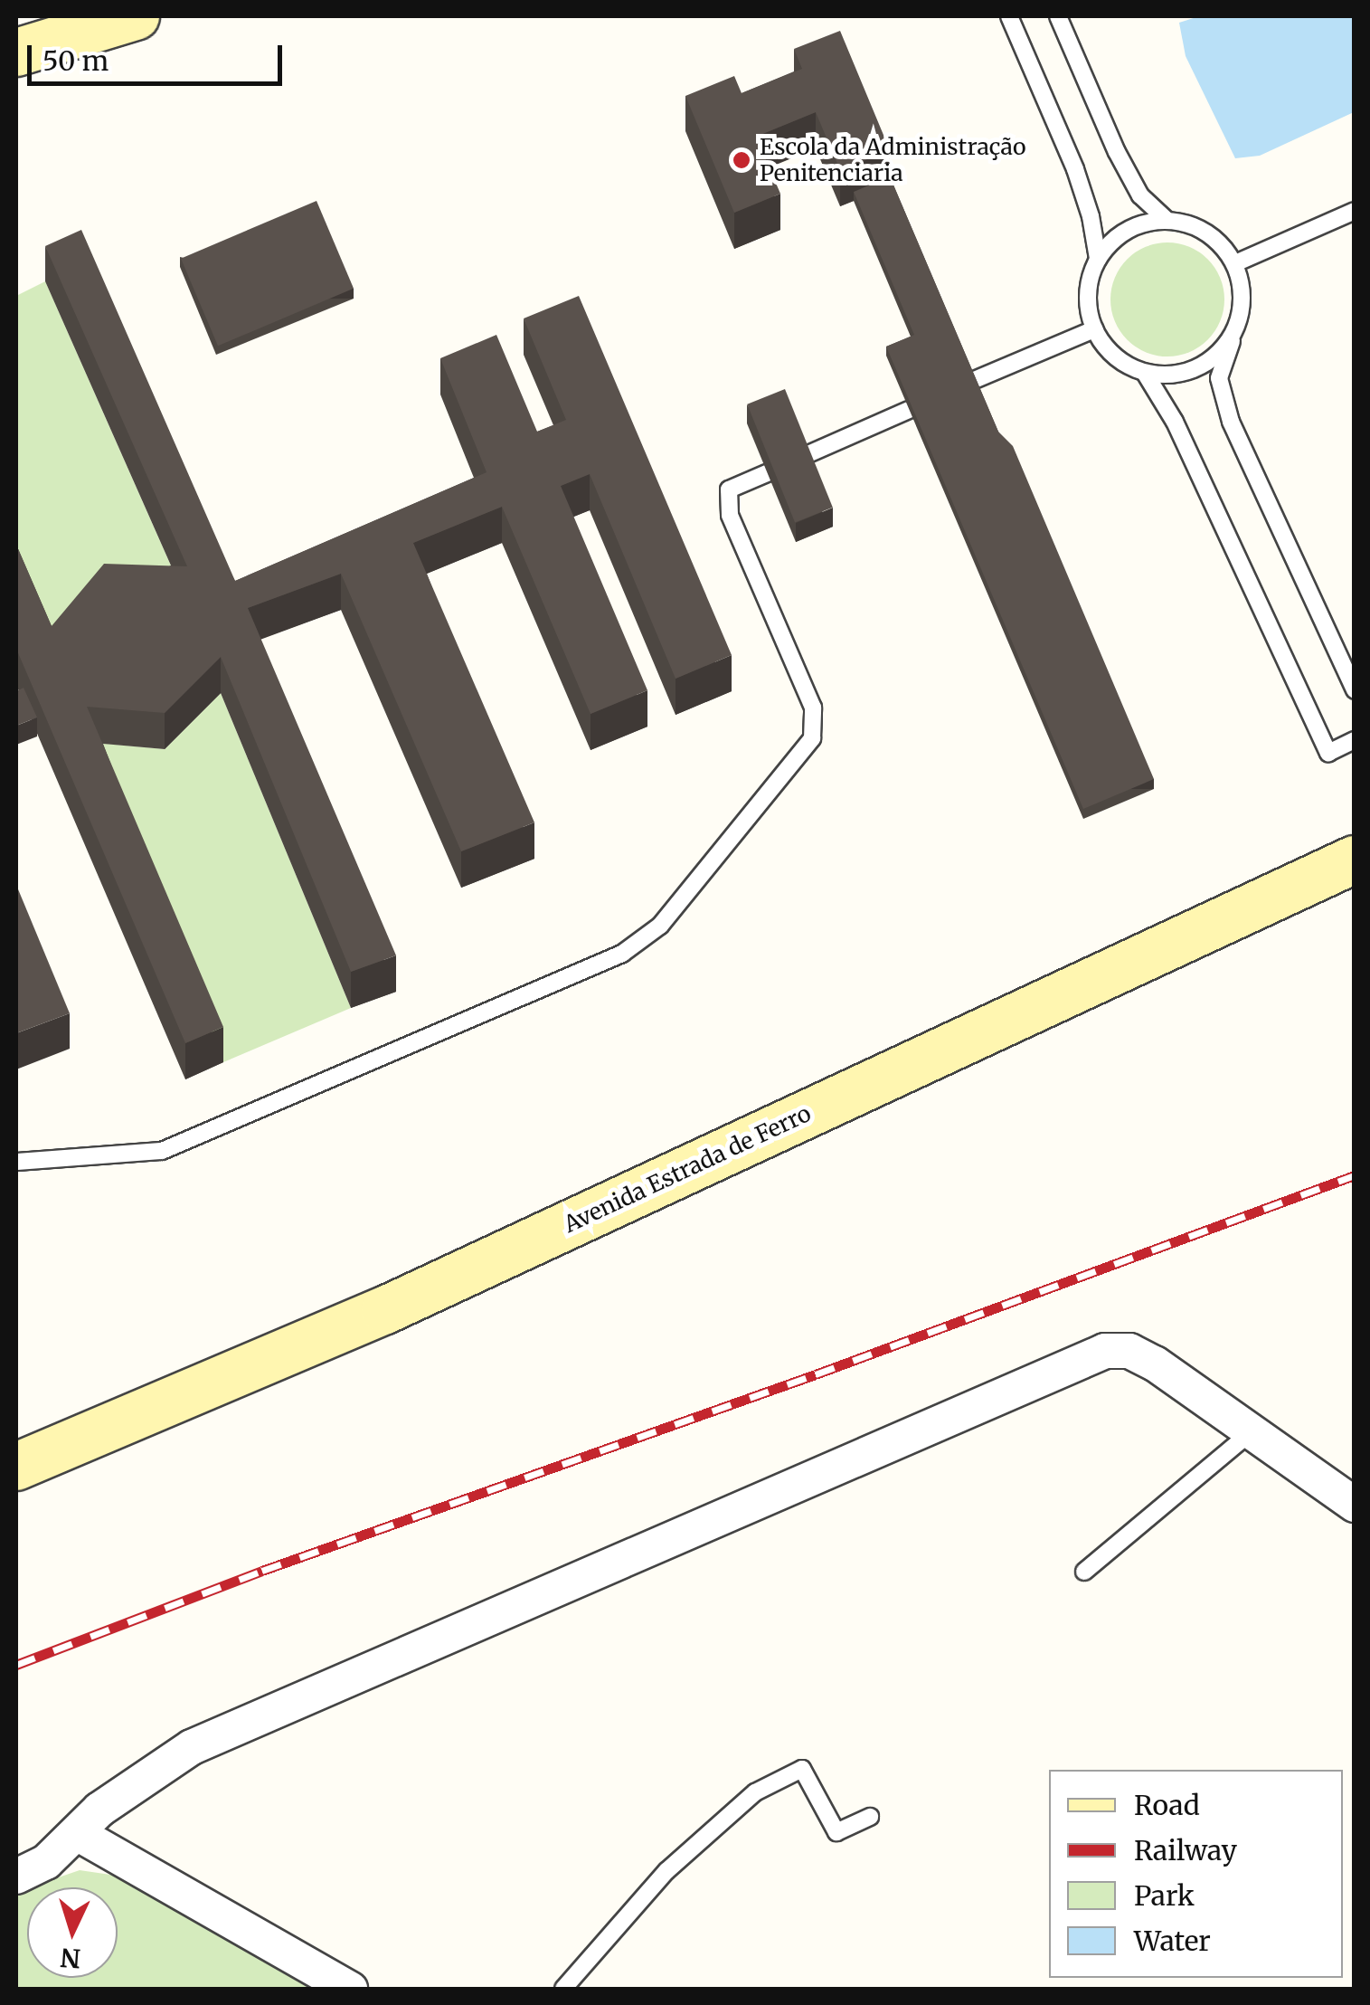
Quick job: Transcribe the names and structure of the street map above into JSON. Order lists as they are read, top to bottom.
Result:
{
  "streets": {
    "street": ["Avenida Estrada de Ferro"]
  },
  "places": ["Escola da Administração Penitenciaria"],
  "legend": [
    "Road",
    "Railway",
    "Park",
    "Water"
  ],
  "scale_bar": "50 m",
  "north": "bottom"
}
